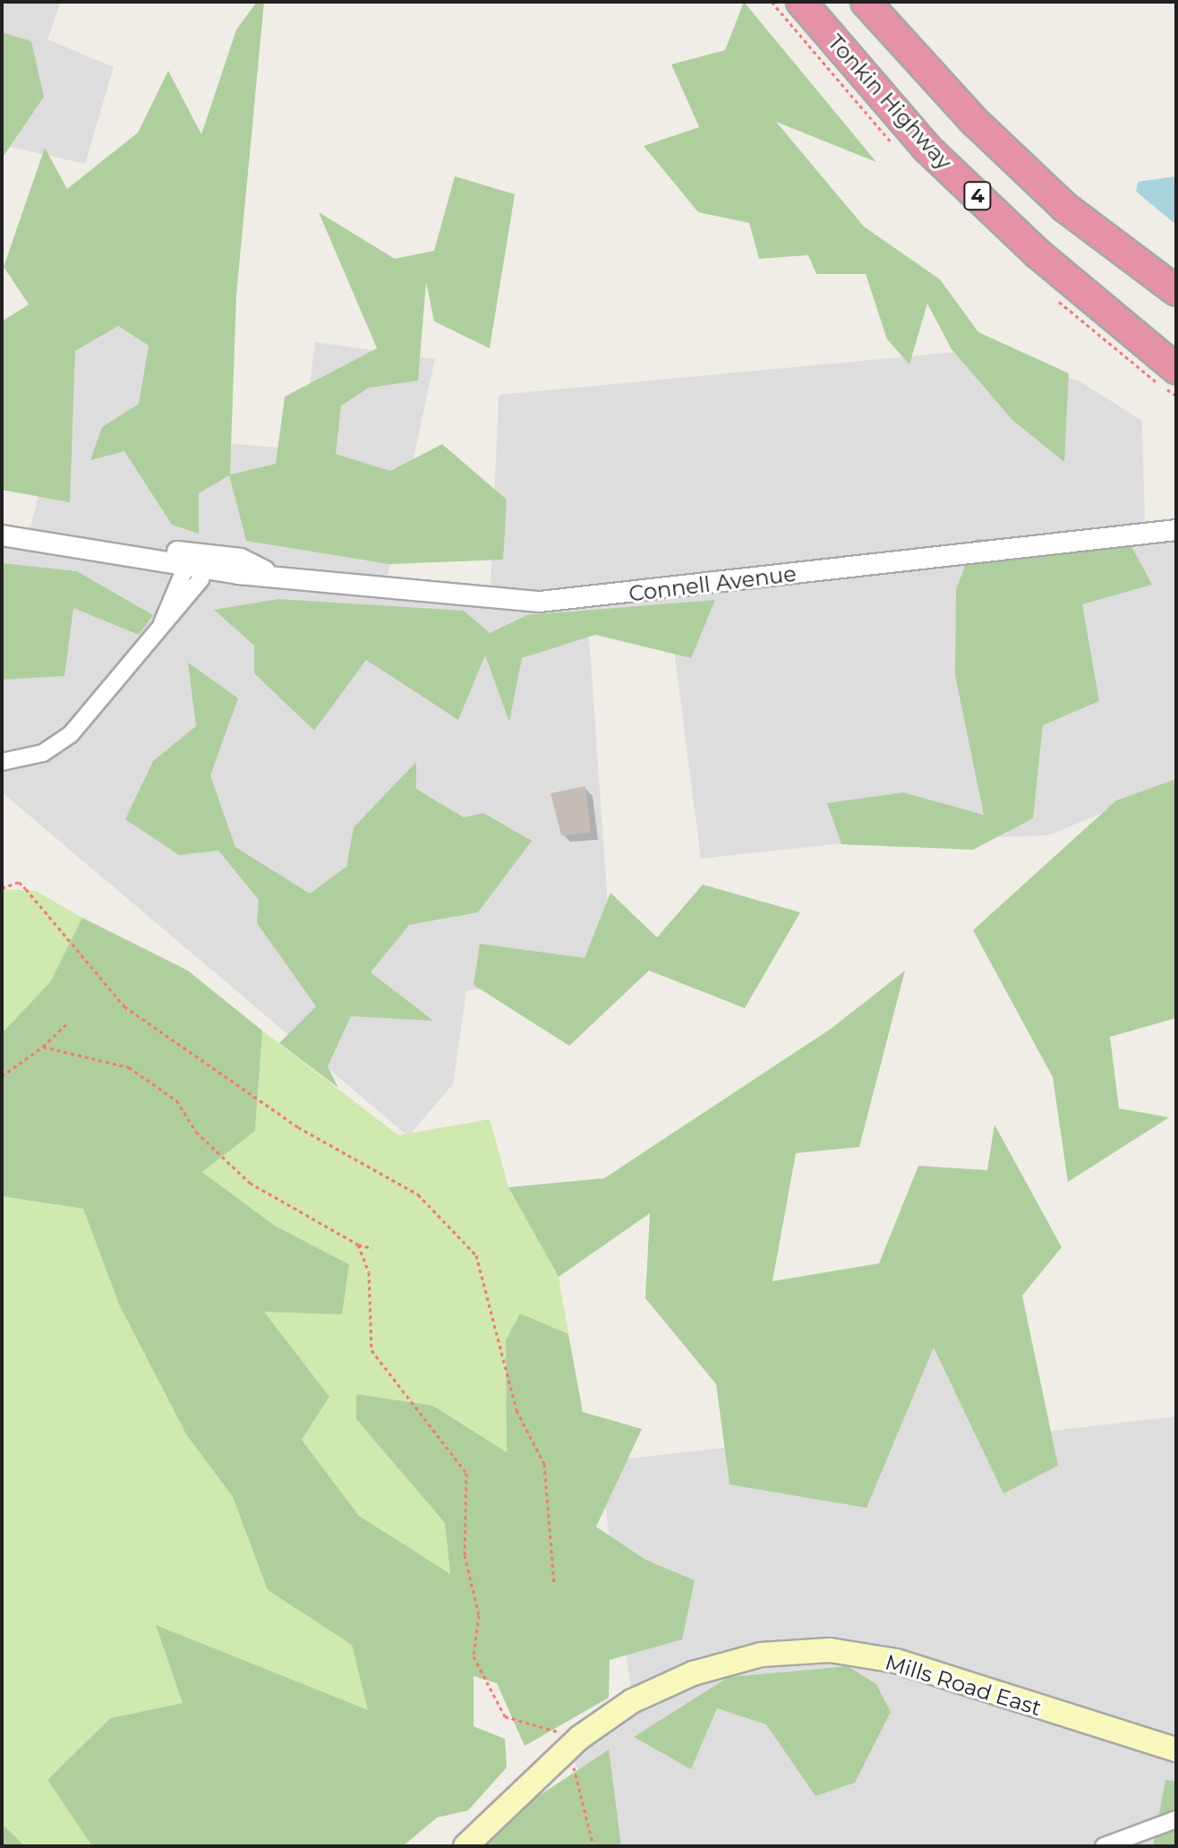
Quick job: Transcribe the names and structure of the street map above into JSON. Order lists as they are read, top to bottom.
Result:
{
  "streets": {
    "highway": ["Tonkin Highway", "4"],
    "main road": ["Mills Road East"],
    "street": ["Connell Avenue"]
  }
}
